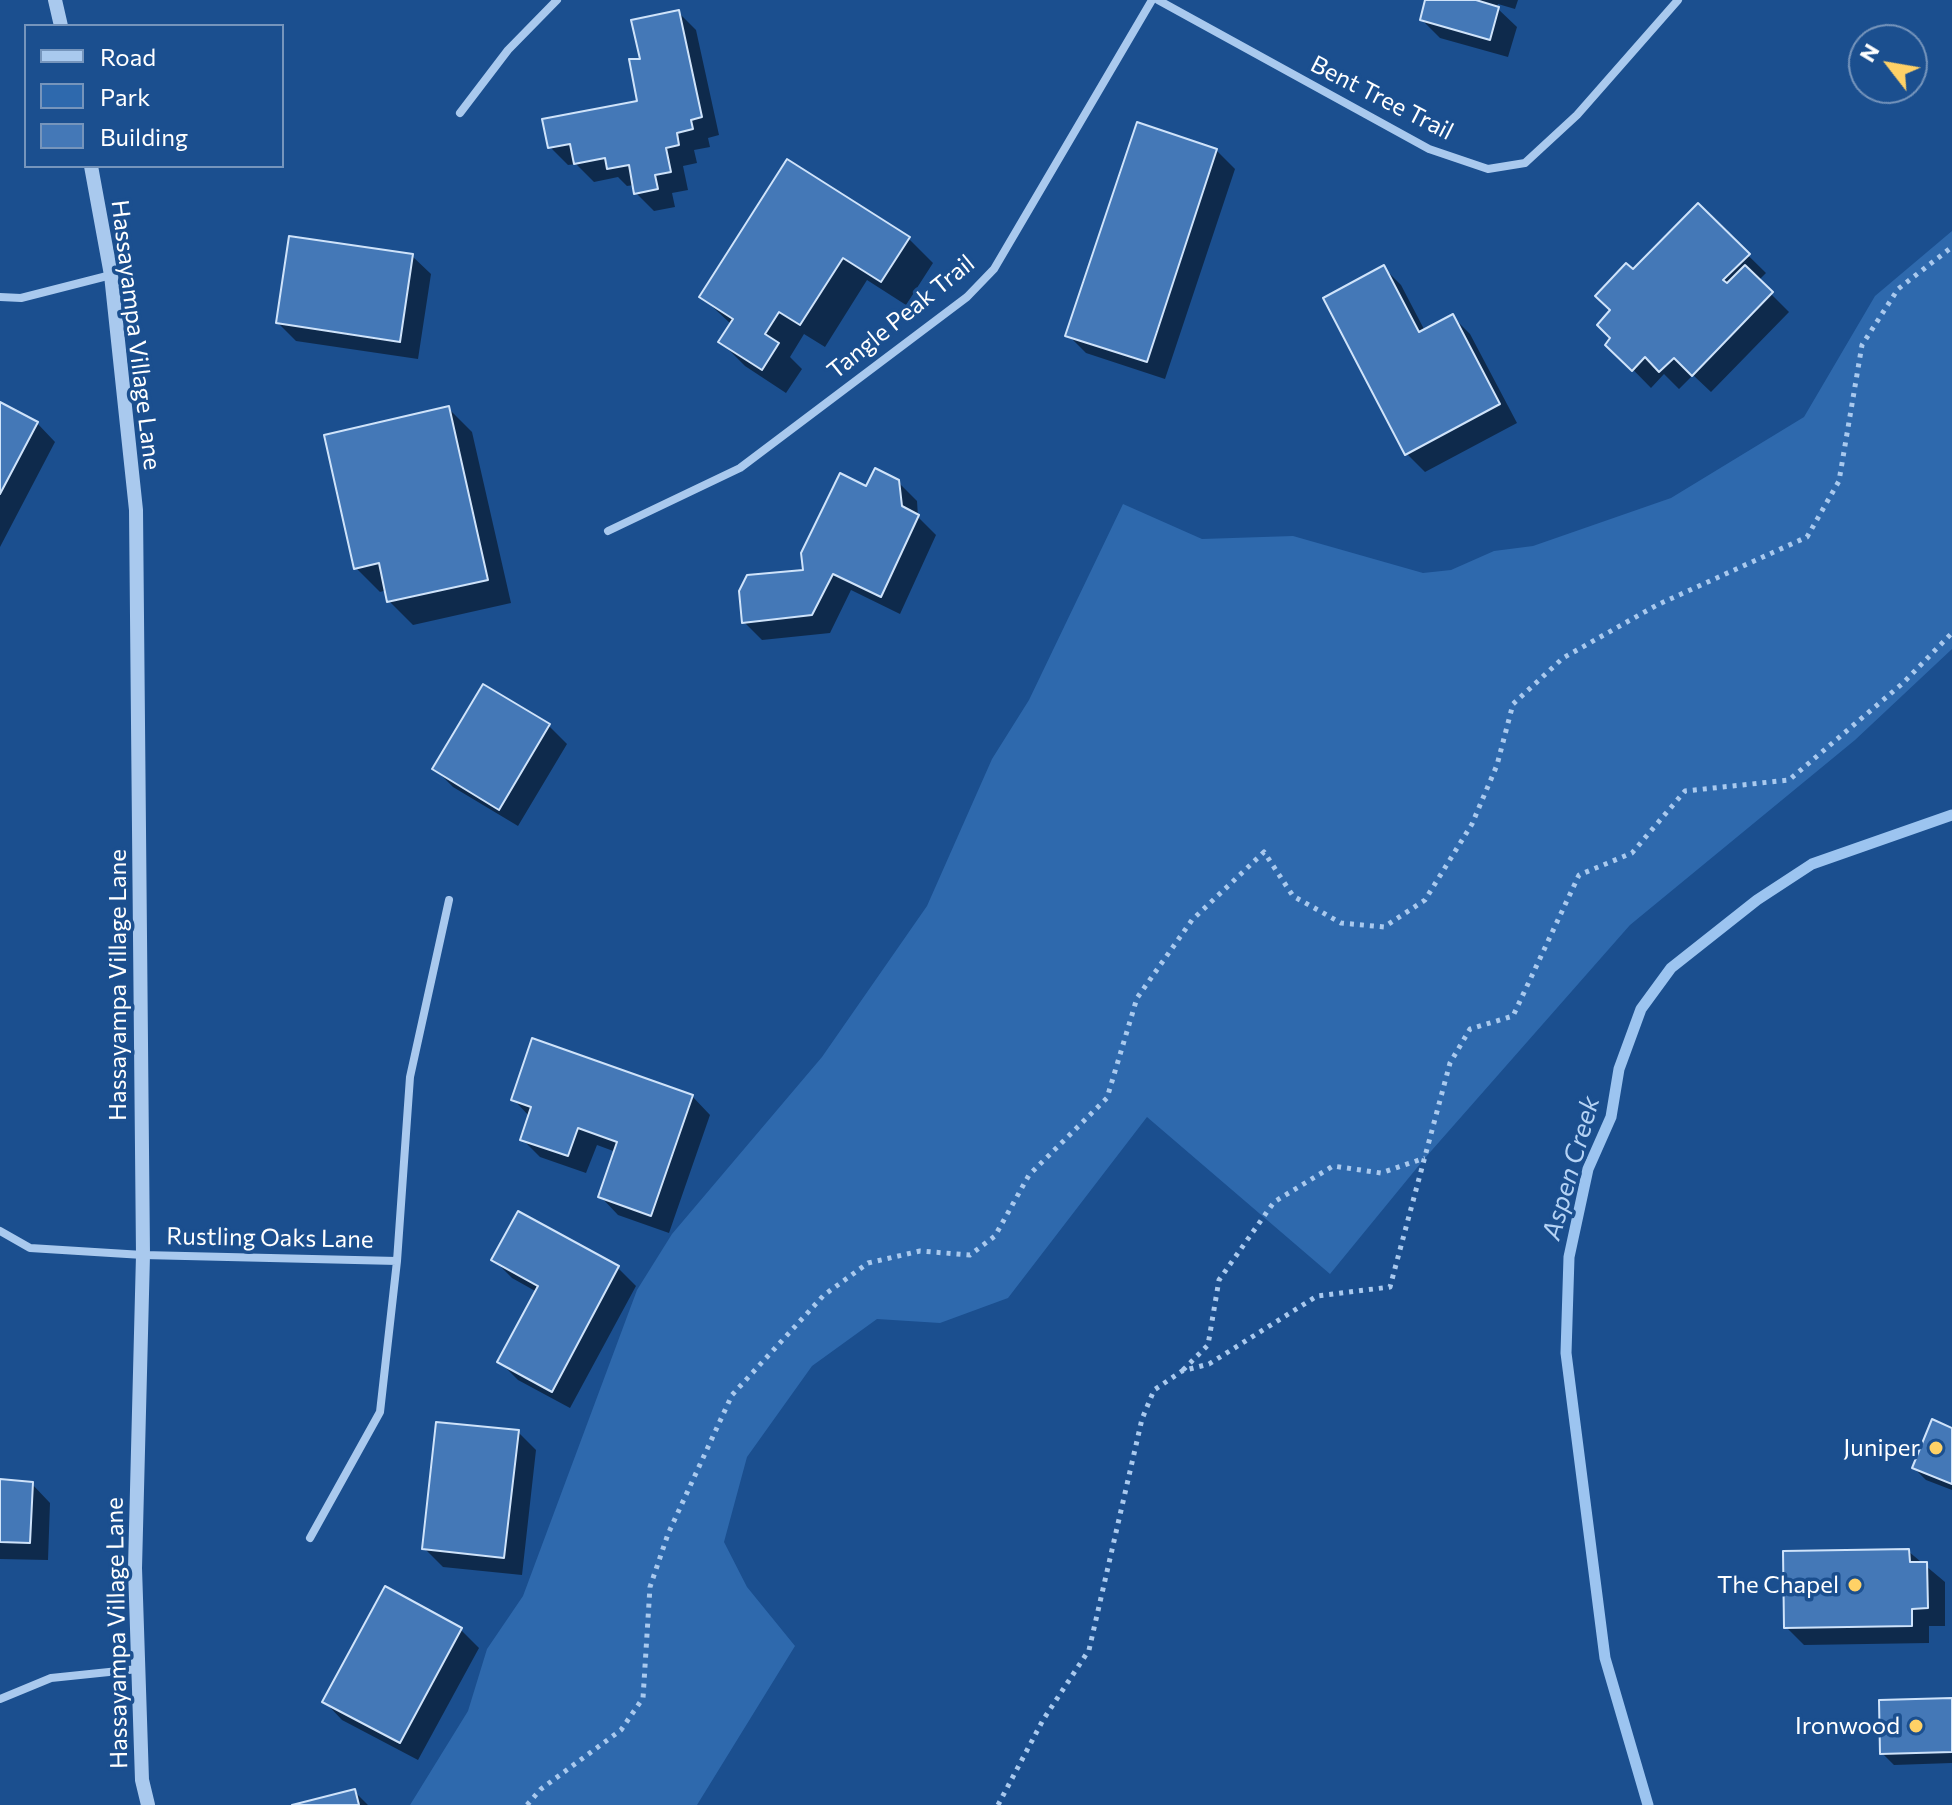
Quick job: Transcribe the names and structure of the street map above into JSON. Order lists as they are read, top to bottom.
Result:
{
  "streets": {
    "street": [
      "Bent Tree Trail",
      "Tangle Peak Trail",
      "Hassayampa Village Lane",
      "Rustling Oaks Lane"
    ]
  },
  "crossings": [
    ["Bent Tree Trail", "Tangle Peak Trail"],
    ["Hassayampa Village Lane", "Rustling Oaks Lane"]
  ],
  "water": ["Aspen Creek"],
  "places": ["Juniper", "The Chapel", "Ironwood"],
  "legend": ["Road", "Park", "Building"],
  "north": "top left"
}
